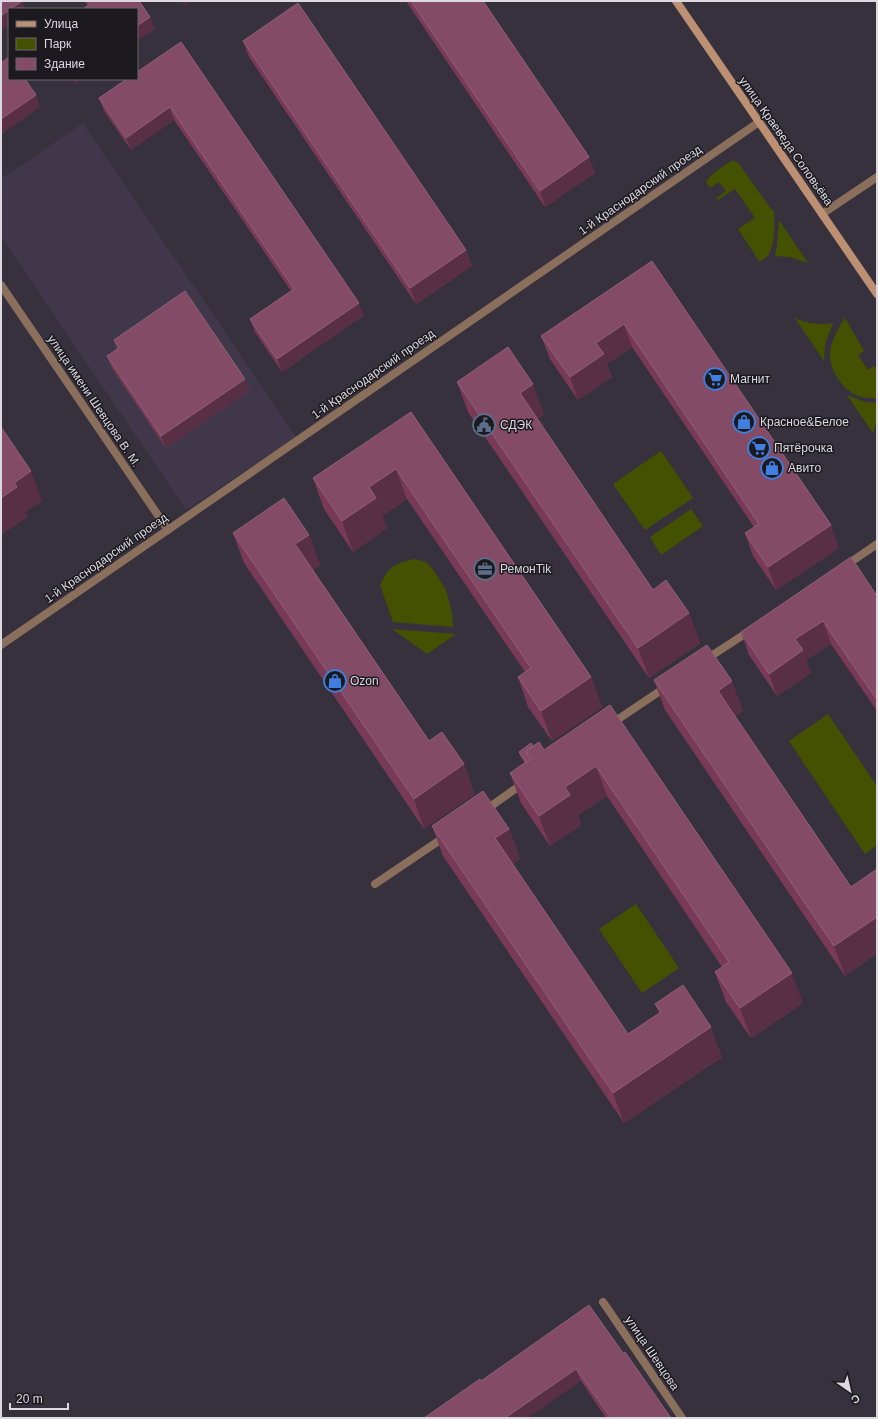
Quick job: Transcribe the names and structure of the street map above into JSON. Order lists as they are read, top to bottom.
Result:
{
  "streets": {
    "main road": ["улица Краеведа Соловьёва"],
    "street": ["1-й Краснодарский проезд", "улица имени Шевцова В. М.", "улица Шевцова"]
  },
  "crossings": [
    ["улица Краеведа Соловьёва", "1-й Краснодарский проезд"],
    ["1-й Краснодарский проезд", "улица имени Шевцова В. М."]
  ],
  "places": {
    "supermarket": ["Магнит", "Пятёрочка"],
    "shop": ["Красное&Белое", "Авито", "Ozon"],
    "public building": ["СДЭК"],
    "office": ["РемонTik"]
  },
  "legend": ["Улица", "Парк", "Здание"],
  "scale_bar": "20 m",
  "north": "bottom right"
}
